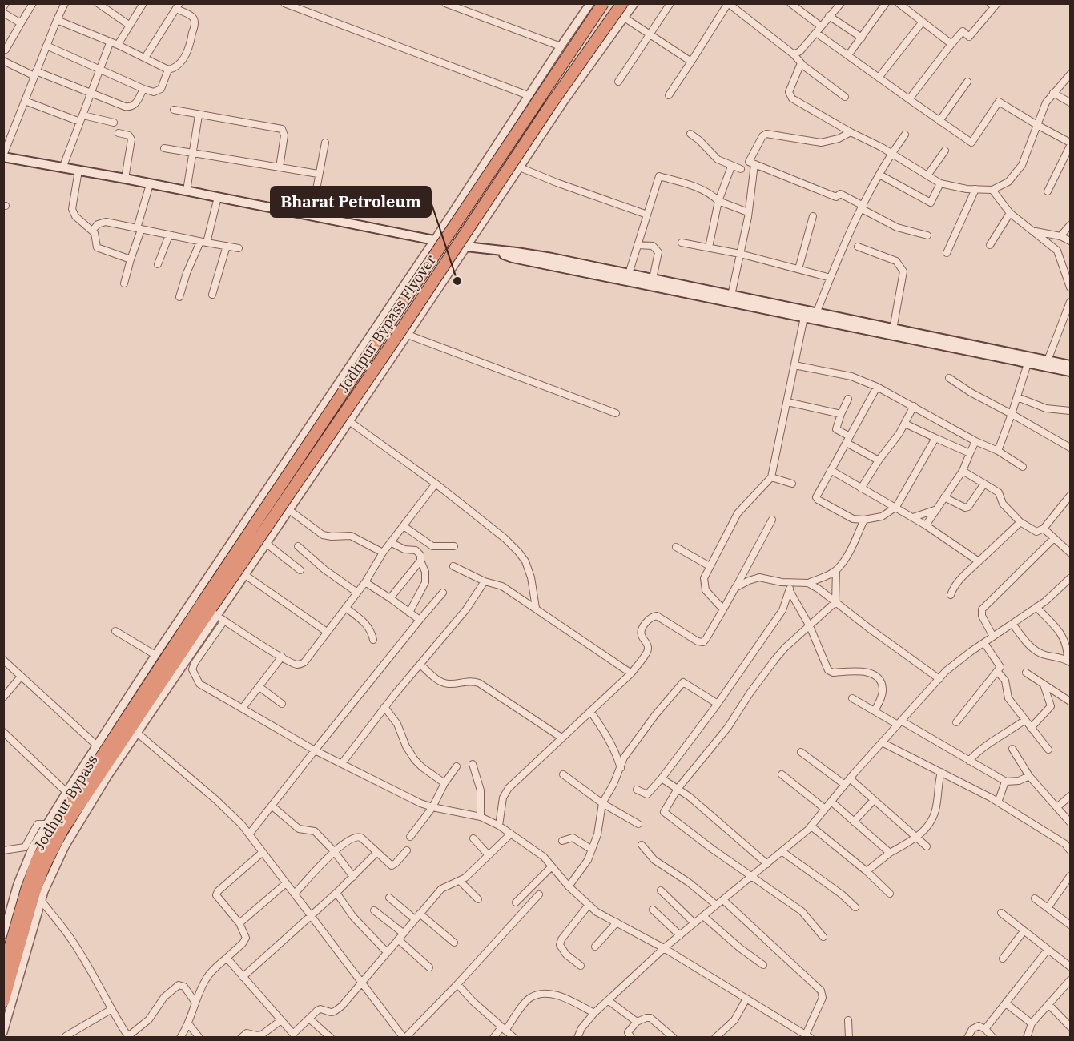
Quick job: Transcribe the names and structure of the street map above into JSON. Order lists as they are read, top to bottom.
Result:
{
  "streets": {
    "highway": ["Jodhpur Bypass Flyover", "Jodhpur Bypass"]
  },
  "crossings": [
    ["Jodhpur Bypass Flyover", "Jodhpur Bypass"]
  ],
  "places": ["Bharat Petroleum"]
}
